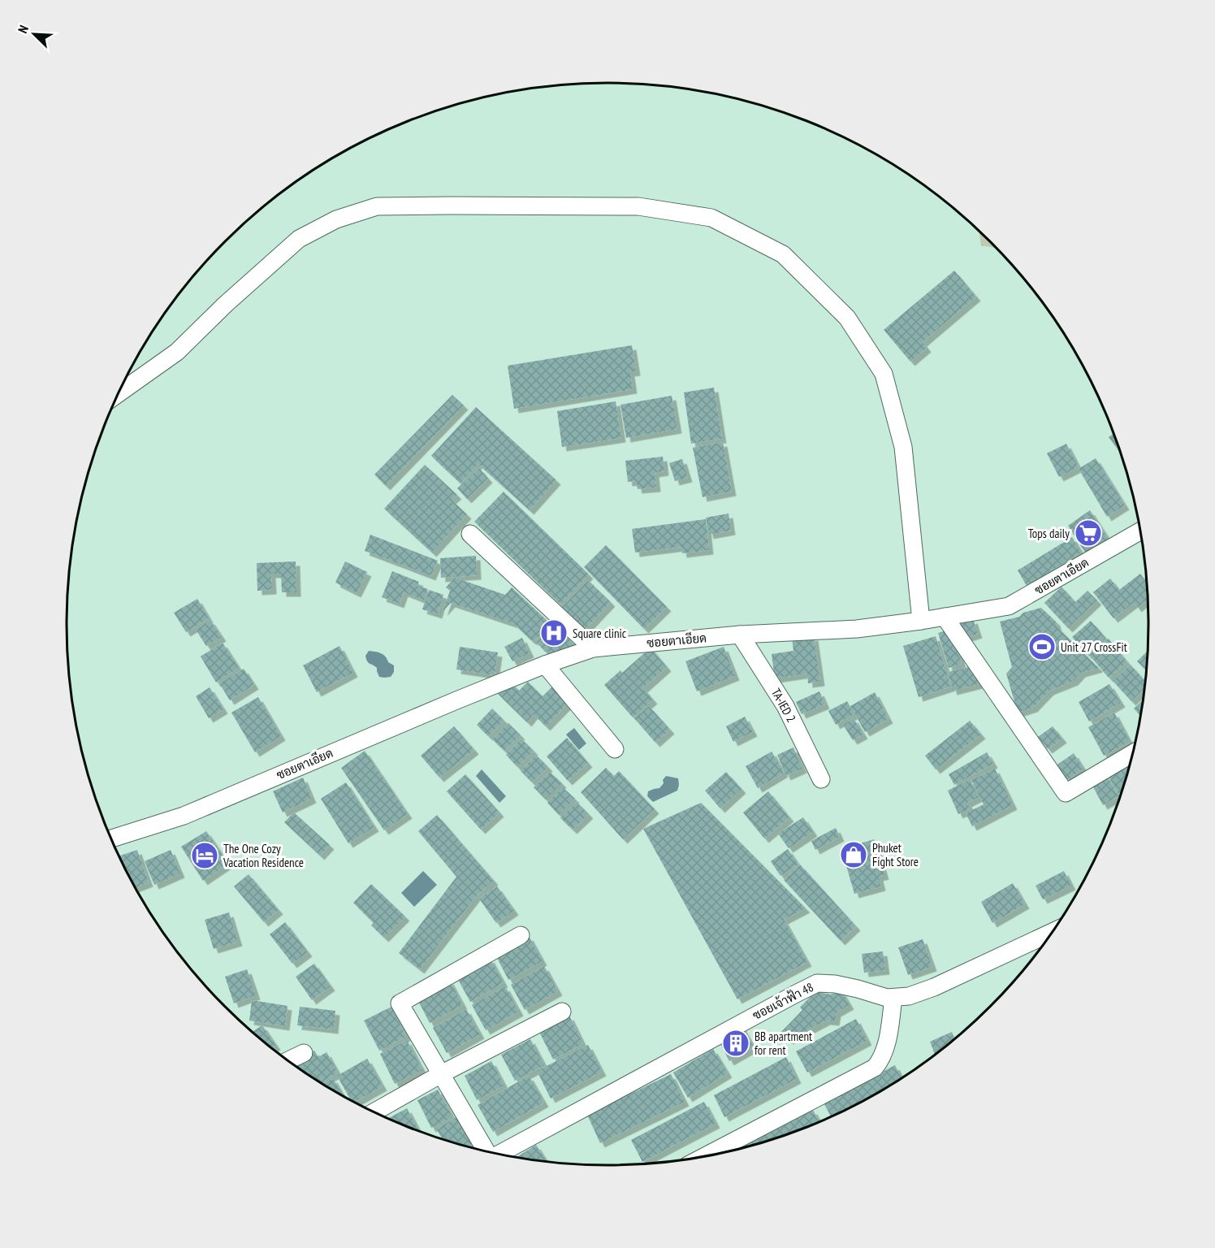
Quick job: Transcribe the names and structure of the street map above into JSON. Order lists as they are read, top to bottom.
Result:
{
  "streets": {
    "street": ["ซอยตาเอียด", "TA-IED 2", "ซอยเจ้าฟ้า 48"]
  },
  "crossings": [
    ["ซอยตาเอียด", "TA-IED 2"]
  ],
  "places": {
    "supermarket": ["Tops daily"],
    "hospital": ["Square clinic"],
    "sports": ["Unit 27 CrossFit"],
    "shop": ["Phuket Fight Store"],
    "hotel": ["The One Cozy Vacation Residence"],
    "building": ["BB apartment for rent"]
  },
  "north": "top left"
}
